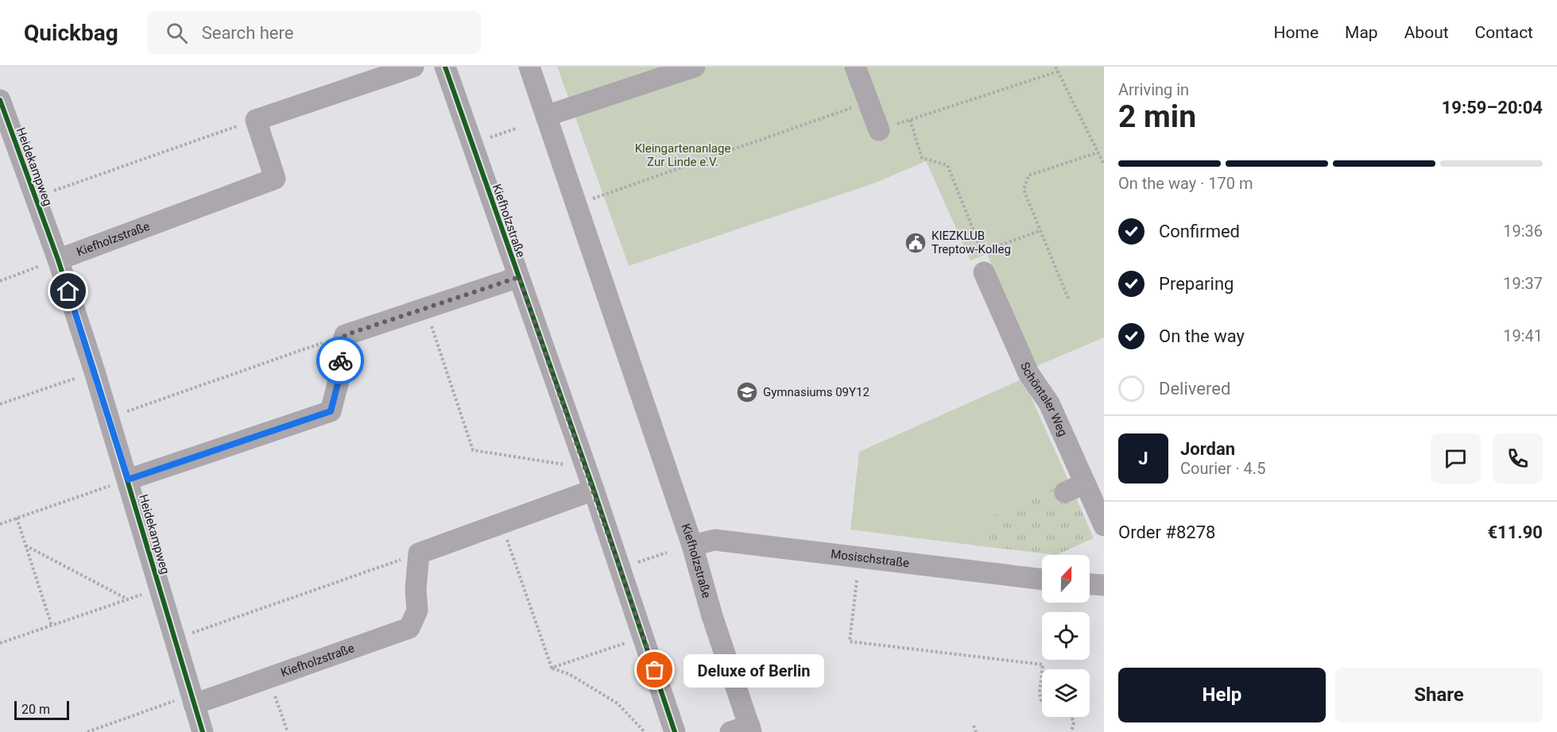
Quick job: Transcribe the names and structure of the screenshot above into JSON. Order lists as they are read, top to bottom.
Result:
{
  "streets": {
    "street": [
      "Heidekampweg",
      "Kiefholzstraße",
      "Schöntaler Weg",
      "Mosischstraße"
    ]
  },
  "crossings": [
    ["Heidekampweg", "Kiefholzstraße"],
    ["Kiefholzstraße", "Mosischstraße"]
  ],
  "parks": ["Kleingartenanlage Zur Linde e.V."],
  "places": {
    "public building": ["KIEZKLUB Treptow-Kolleg"],
    "school or university": ["Gymnasiums 09Y12"],
    "other": ["Deluxe of Berlin"]
  },
  "scale_bar": "20 m",
  "north": "top",
  "page": {
    "header": "Quickbag",
    "search": "Search here",
    "nav": [
      "Home",
      "Map",
      "About",
      "Contact"
    ],
    "heading": ["2 min", "Arriving in", "19:59–20:04"],
    "panel": [
      "Jordan",
      "Courier · 4.5",
      "Order #8278",
      "€11.90"
    ],
    "bar": "On the way · 170 m",
    "list": [
      ["Confirmed", "19:36"],
      ["Preparing", "19:37"],
      ["On the way", "19:41"],
      "Delivered"
    ],
    "round": "J",
    "bubble": "Deluxe of Berlin",
    "buttons": ["Help", "Share"],
    "scale": "20 m"
  }
}
